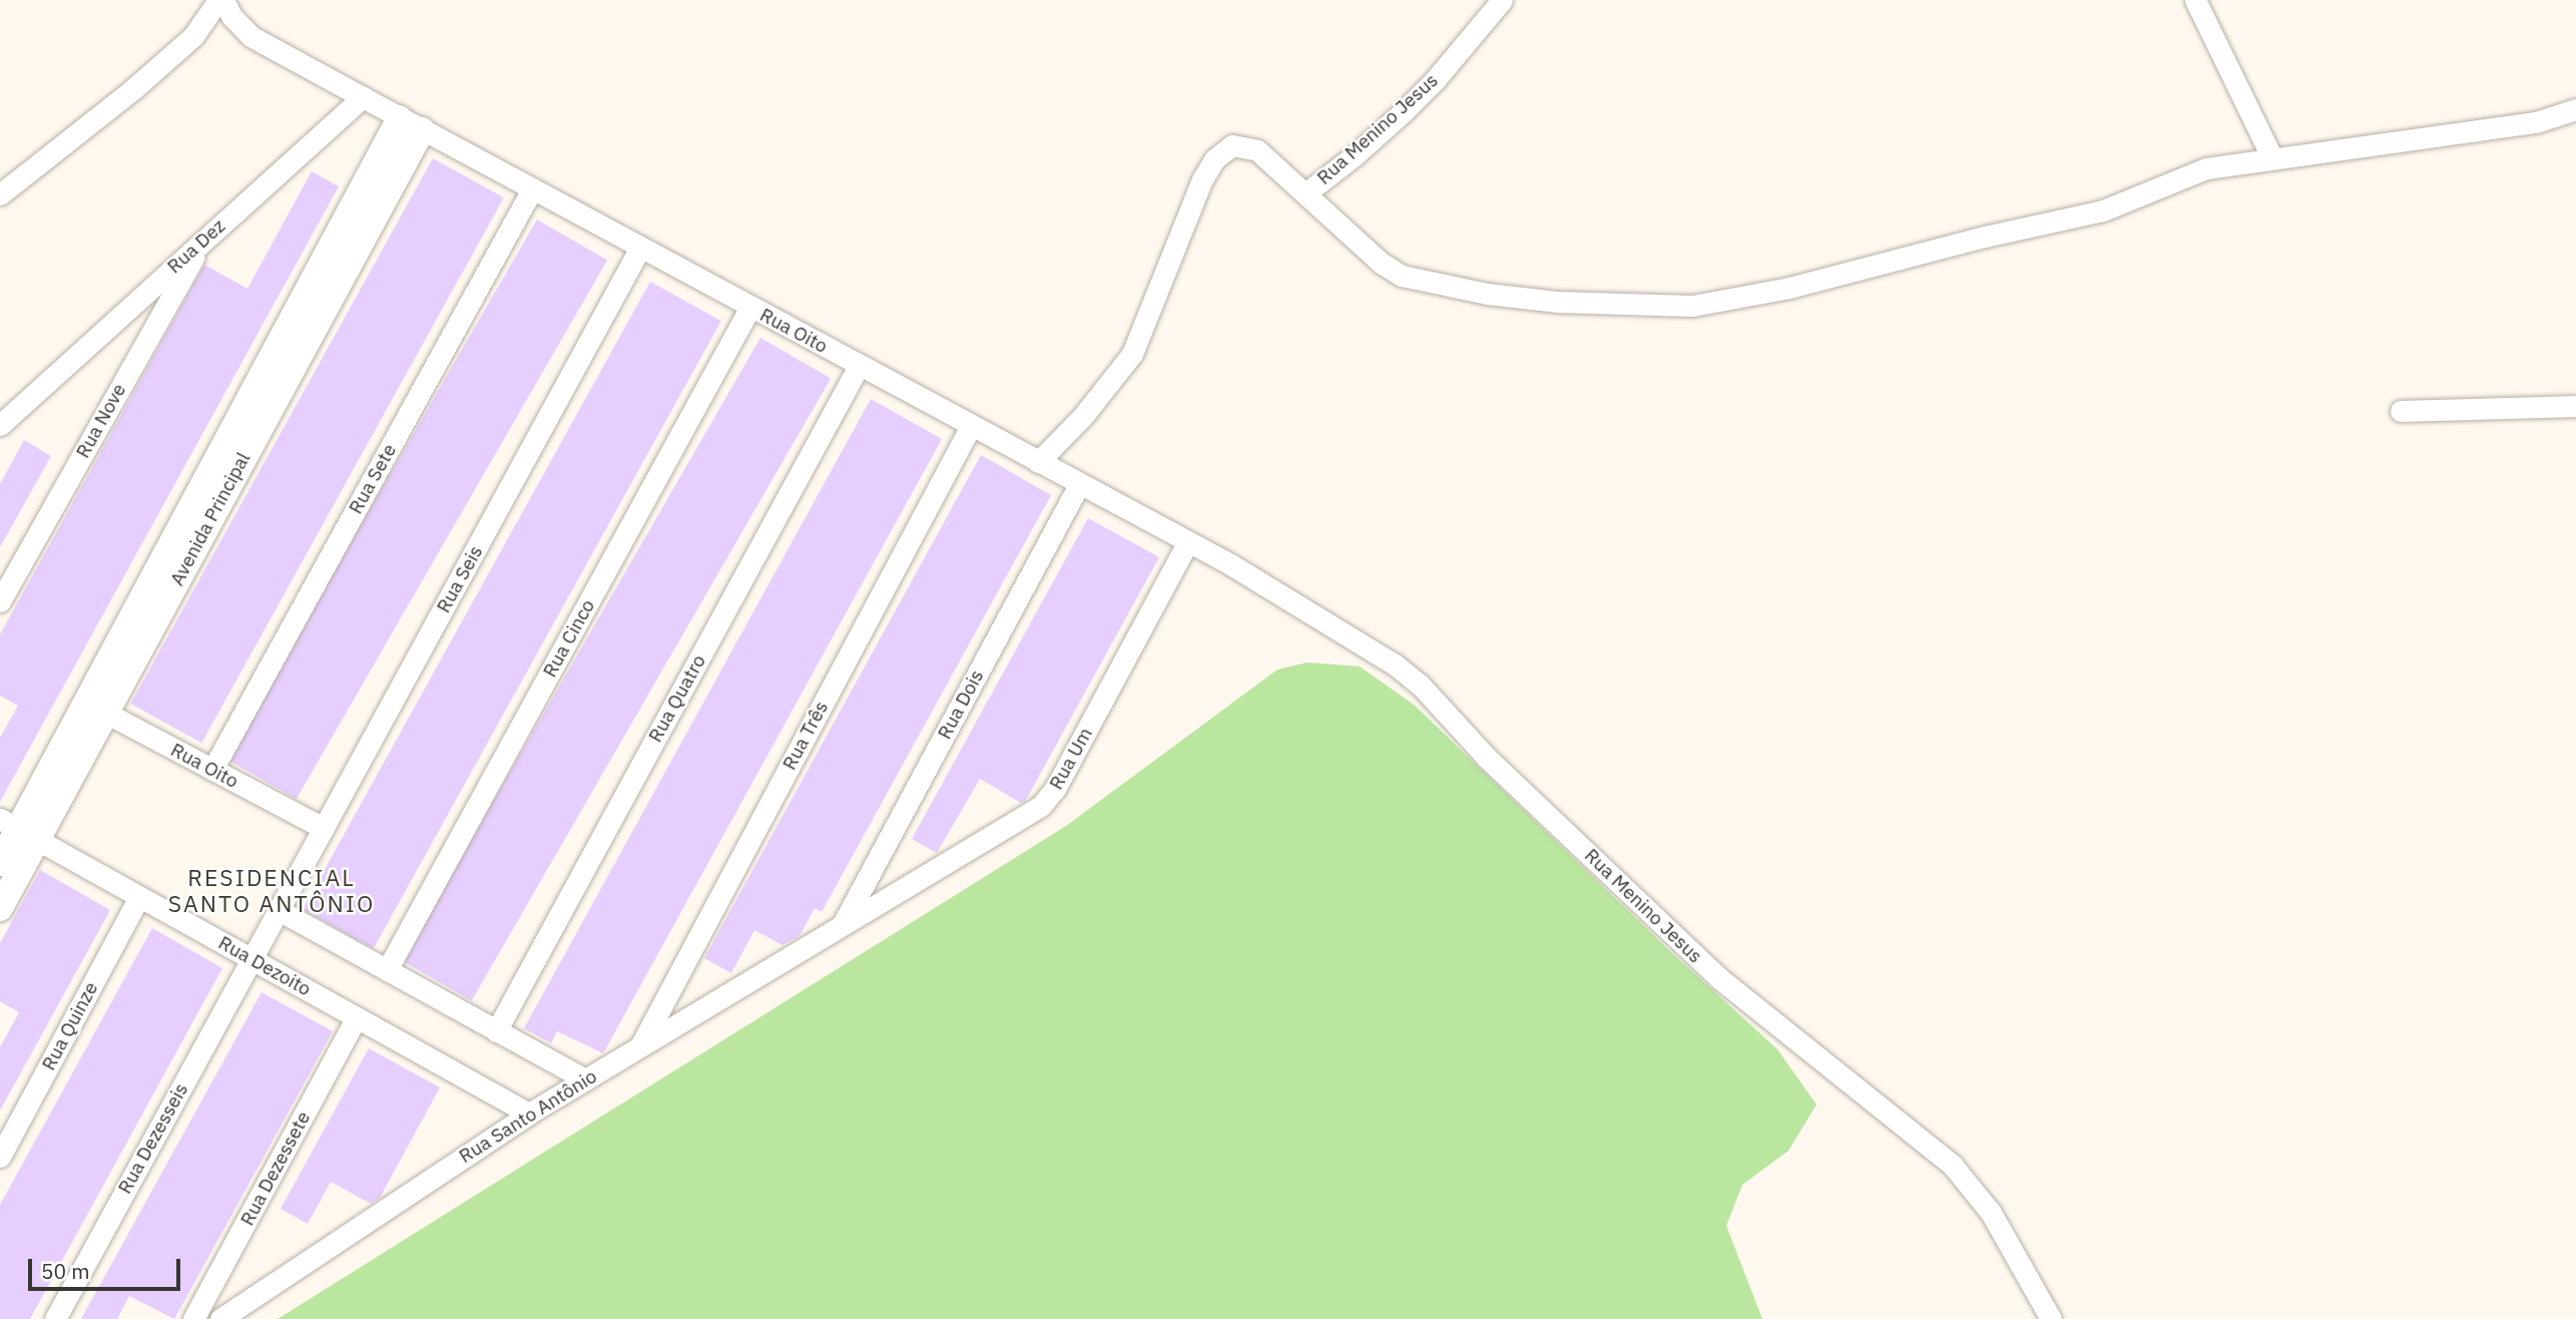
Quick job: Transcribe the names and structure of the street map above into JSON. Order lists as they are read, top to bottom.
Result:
{
  "streets": {
    "street": [
      "Rua Menino Jesus",
      "Rua Dez",
      "Rua Oito",
      "Rua Nove",
      "Rua Sete",
      "Avenida Principal",
      "Rua Seis",
      "Rua Cinco",
      "Rua Quatro",
      "Rua Dois",
      "Rua Três",
      "Rua Um",
      "Rua Dezoito",
      "Rua Quinze",
      "Rua Santo Antônio",
      "Rua Dezesseis",
      "Rua Dezessete"
    ]
  },
  "crossings": [
    ["Rua Menino Jesus", "Rua Oito"],
    ["Rua Menino Jesus", "Rua Um"],
    ["Rua Dez", "Rua Nove"],
    ["Rua Oito", "Rua Sete"],
    ["Rua Oito", "Avenida Principal"],
    ["Rua Oito", "Rua Seis"],
    ["Rua Oito", "Rua Cinco"],
    ["Rua Oito", "Rua Quatro"],
    ["Rua Oito", "Rua Dois"],
    ["Rua Oito", "Rua Três"],
    ["Rua Oito", "Rua Um"],
    ["Avenida Principal", "Rua Dezoito"],
    ["Rua Seis", "Rua Dezoito"],
    ["Rua Seis", "Rua Dezesseis"],
    ["Rua Dois", "Rua Um"],
    ["Rua Dois", "Rua Santo Antônio"],
    ["Rua Três", "Rua Santo Antônio"],
    ["Rua Um", "Rua Santo Antônio"],
    ["Rua Dezoito", "Rua Quinze"],
    ["Rua Dezoito", "Rua Santo Antônio"],
    ["Rua Dezoito", "Rua Dezesseis"],
    ["Rua Dezoito", "Rua Dezessete"]
  ],
  "districts": ["RESIDENCIAL SANTO ANTÔNIO"],
  "scale_bar": "50 m"
}
